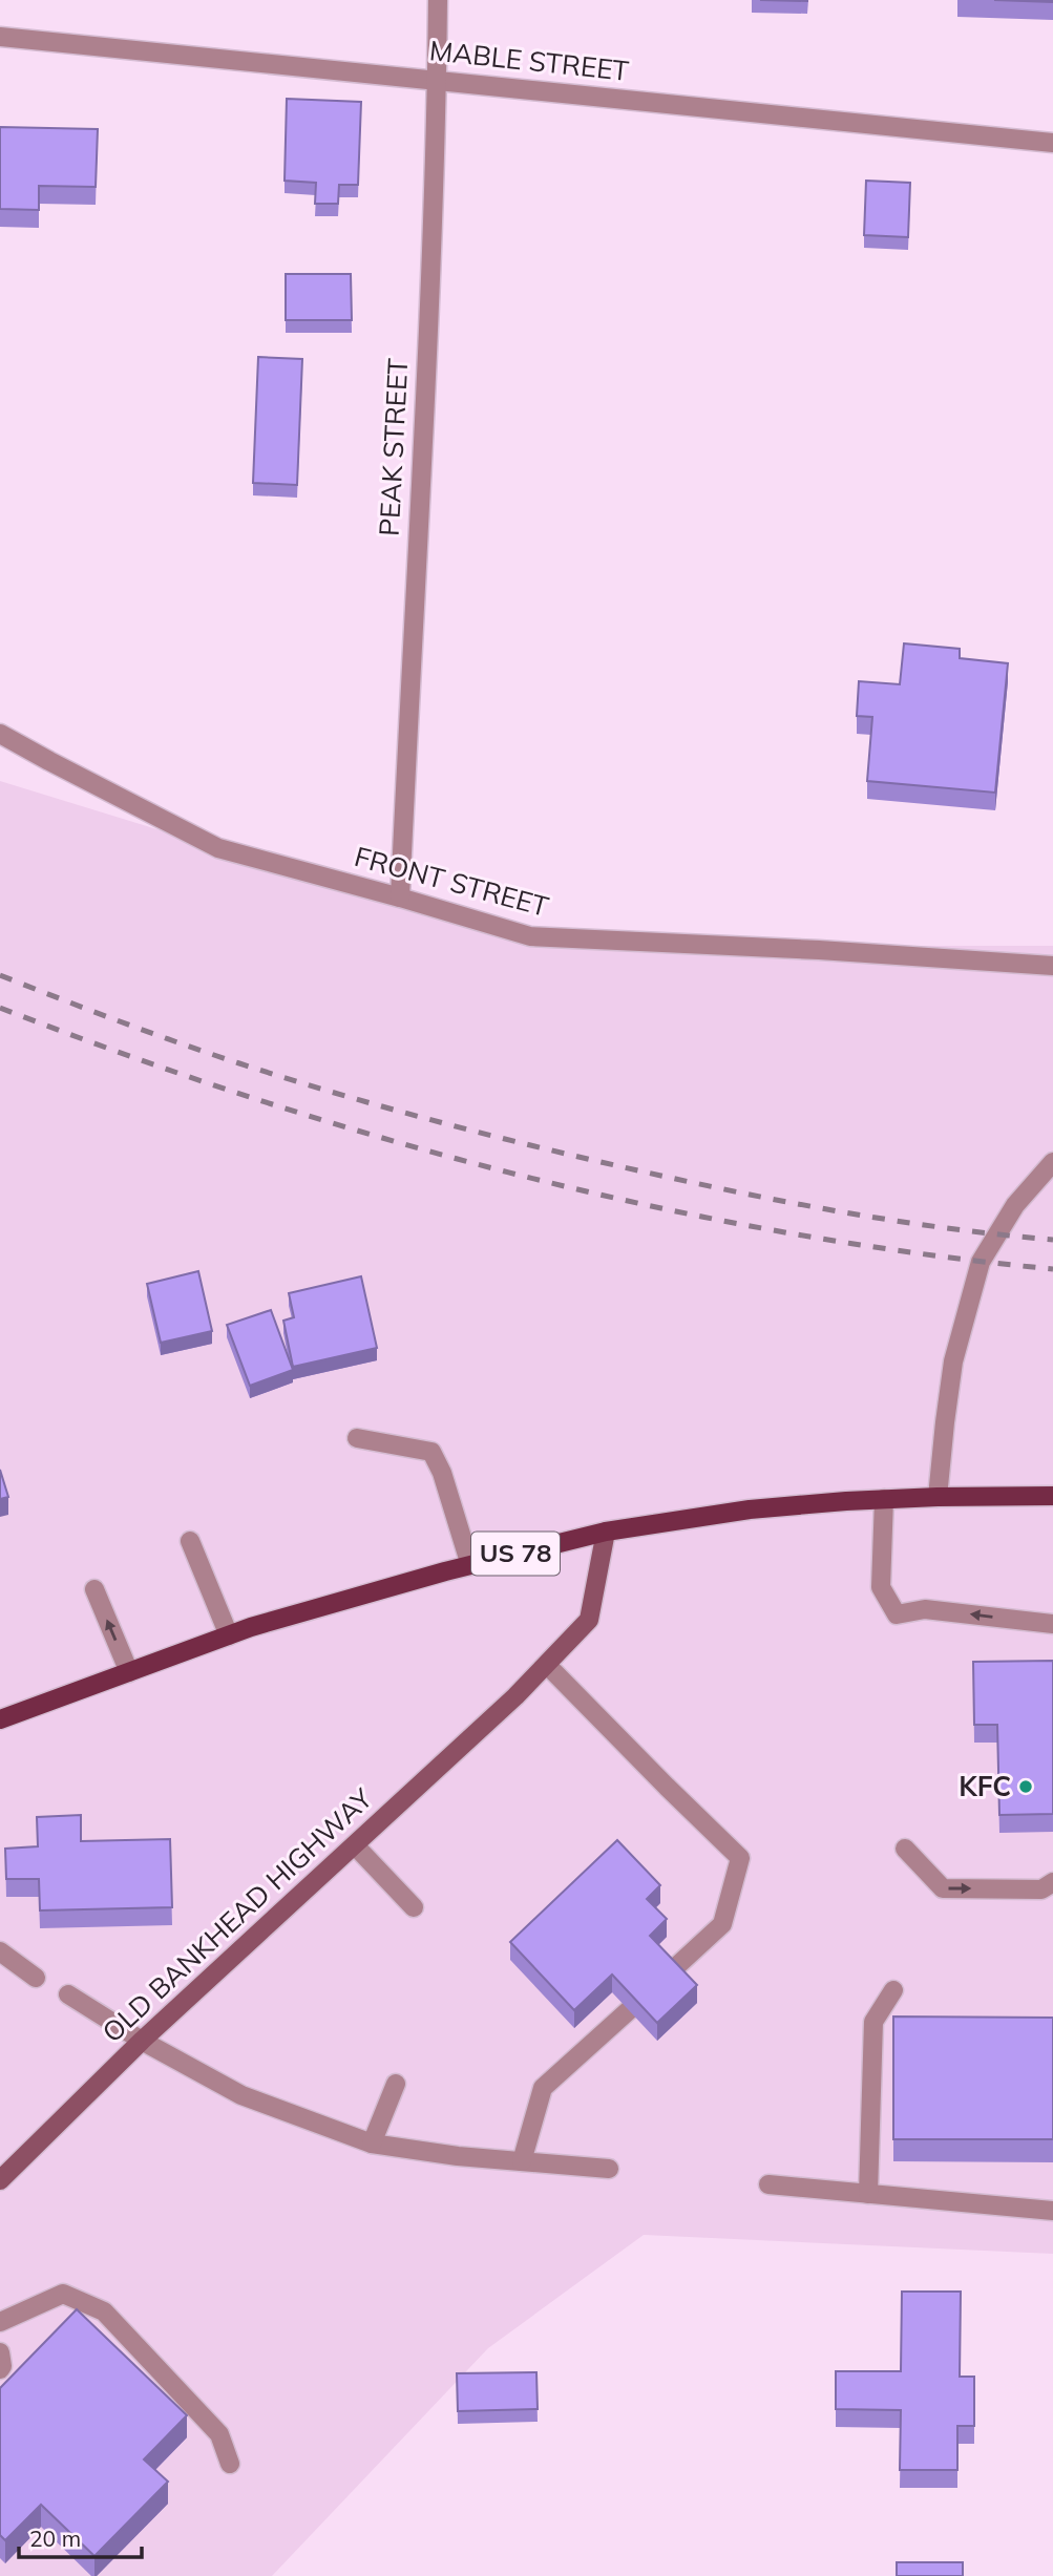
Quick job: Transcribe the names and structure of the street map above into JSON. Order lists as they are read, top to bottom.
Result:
{
  "streets": {
    "main road": ["US 78"],
    "street": [
      "MABLE STREET",
      "PEAK STREET",
      "FRONT STREET",
      "OLD BANKHEAD HIGHWAY"
    ]
  },
  "crossings": [
    ["MABLE STREET", "PEAK STREET"],
    ["PEAK STREET", "FRONT STREET"],
    ["US 78", "OLD BANKHEAD HIGHWAY"]
  ],
  "places": ["KFC"],
  "scale_bar": "20 m"
}
